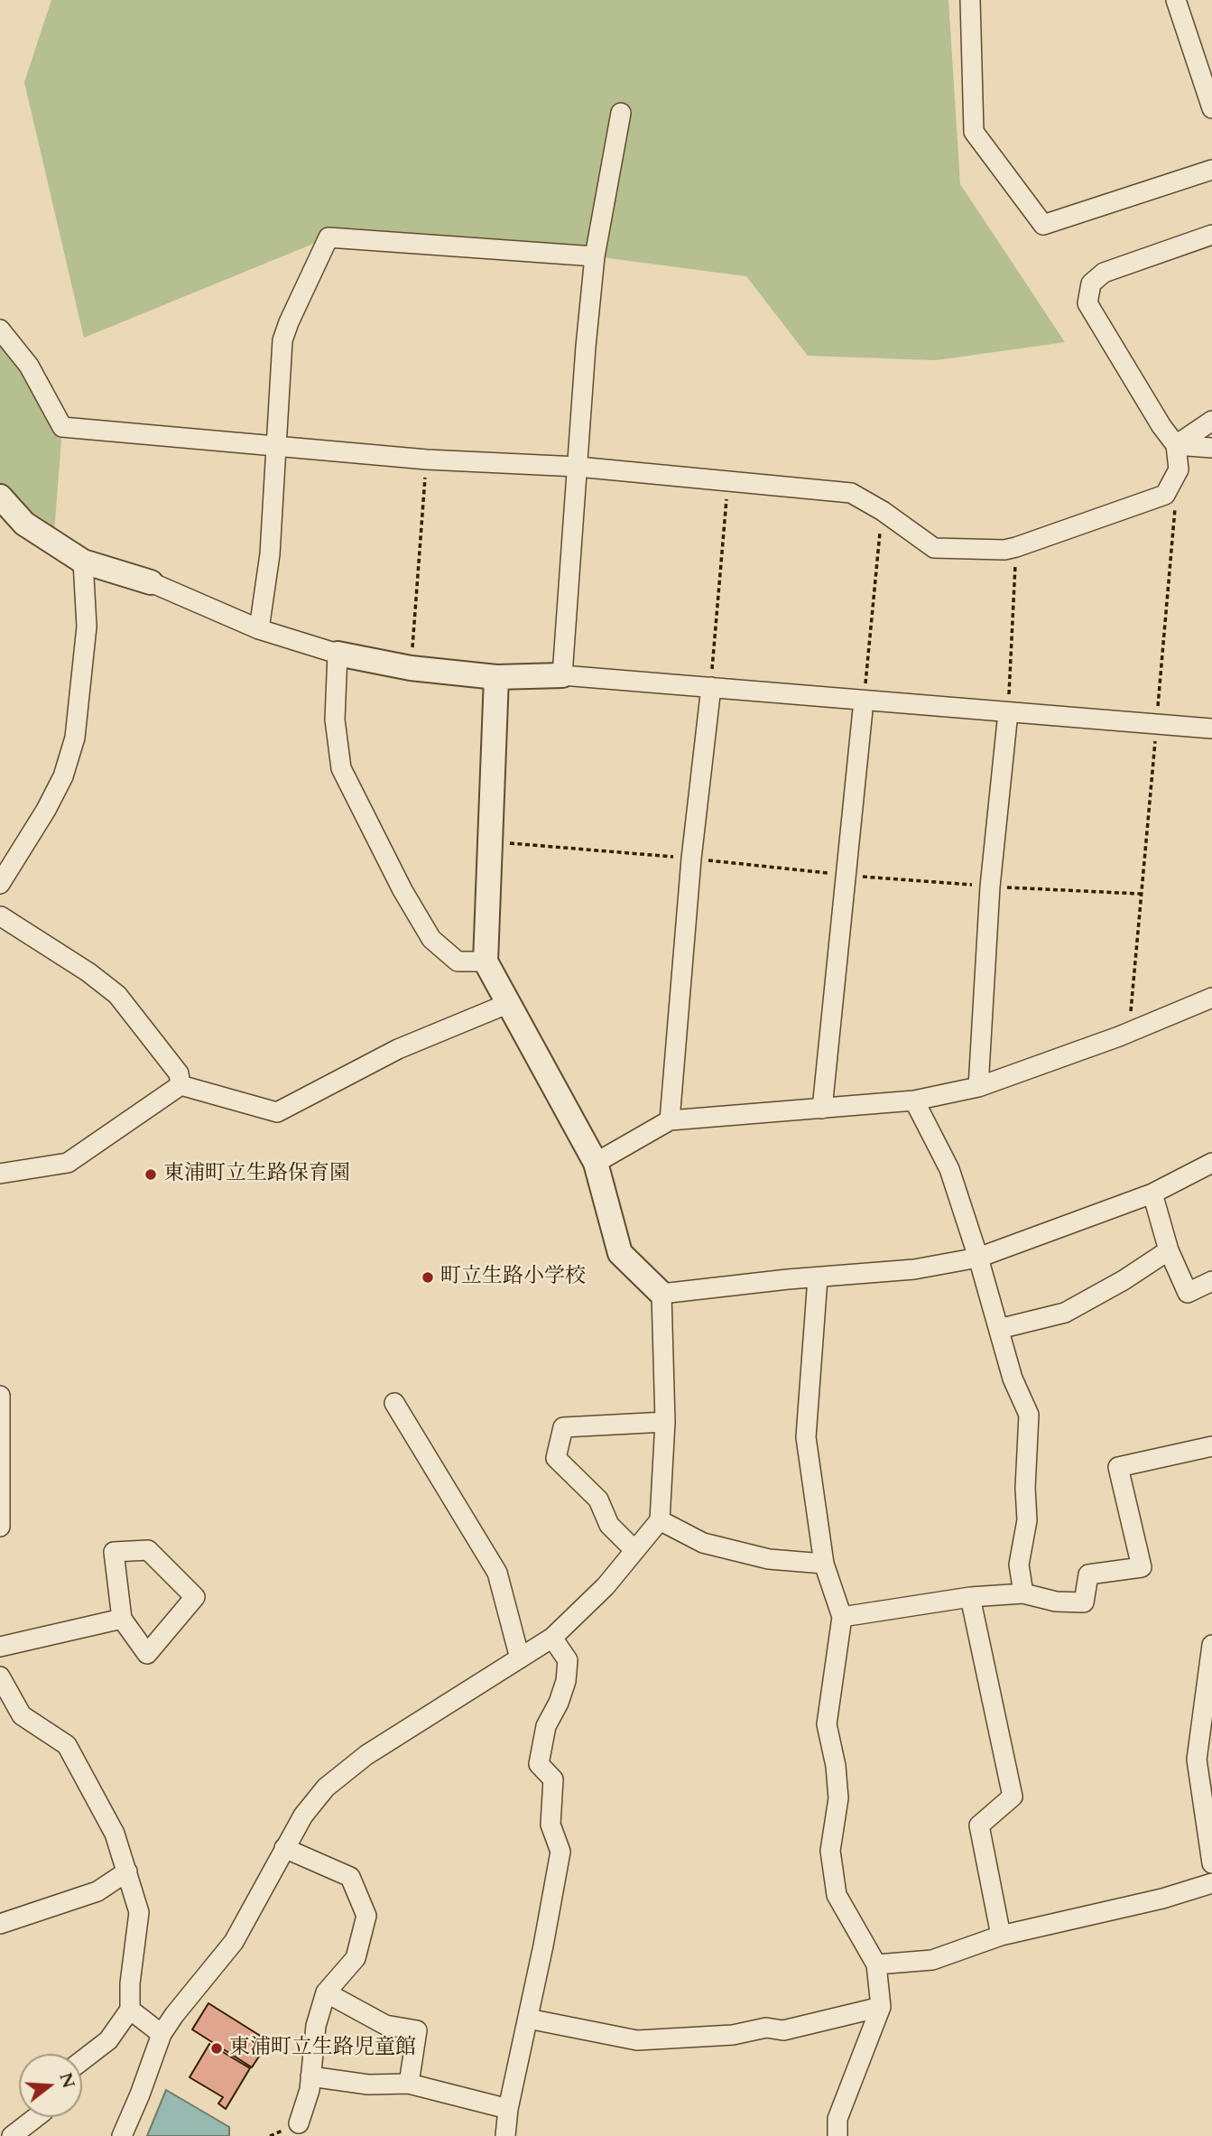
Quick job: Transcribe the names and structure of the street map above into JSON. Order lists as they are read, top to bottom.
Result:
{
  "places": ["東浦町立生路保育園", "町立生路小学校", "東浦町立生路児童館"],
  "north": "right"
}
